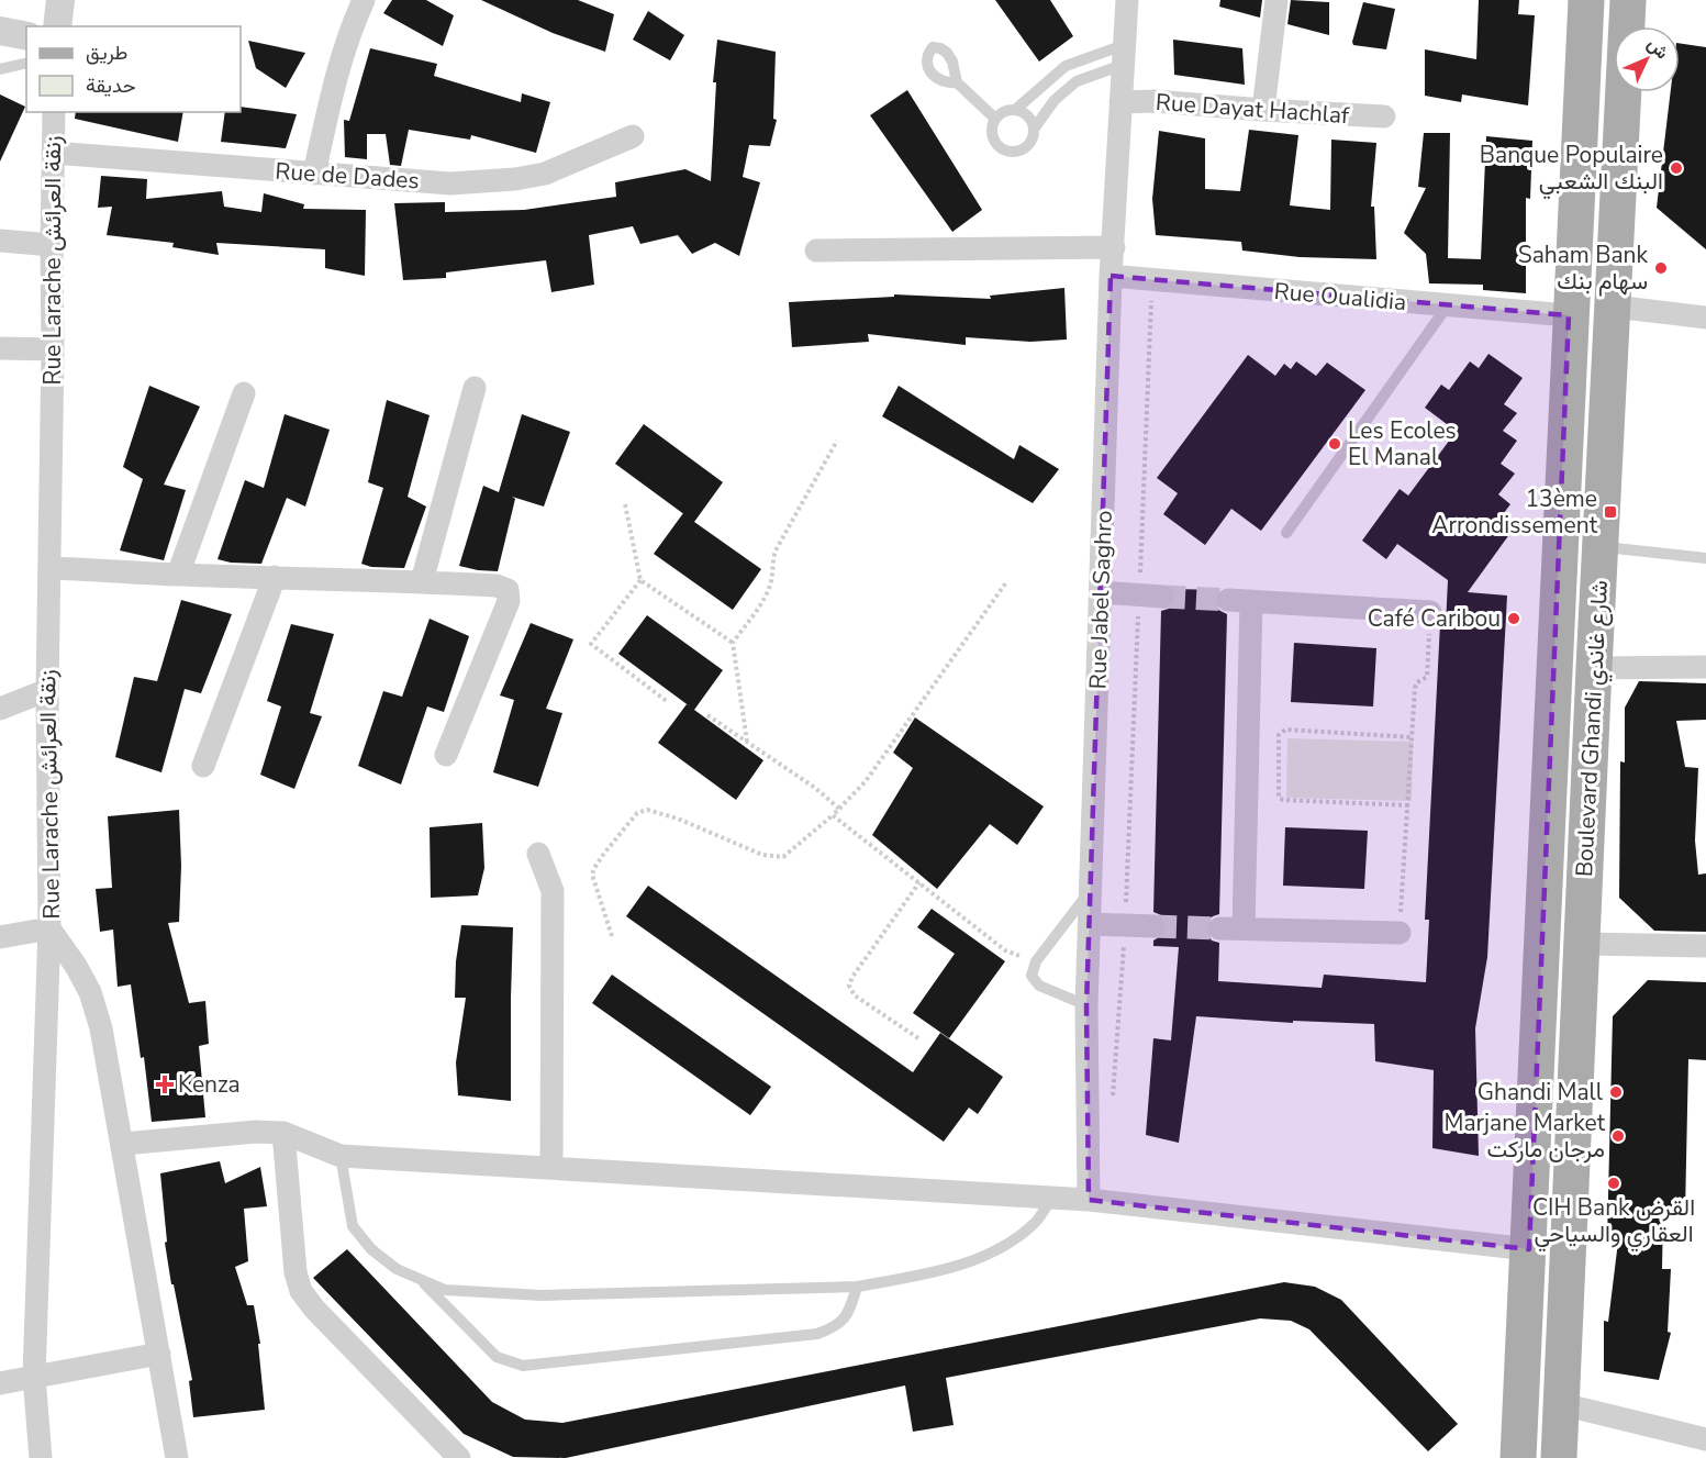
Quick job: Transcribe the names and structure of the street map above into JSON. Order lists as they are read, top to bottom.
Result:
{
  "streets": {
    "main road": ["Boulevard Ghandi شارع غاندي"],
    "street": [
      "Rue Dayat Hachlaf",
      "Rue de Dades",
      "Rue Larache زنقة العرائش",
      "Rue Oualidia",
      "Rue Jabel Saghro"
    ]
  },
  "crossings": [
    ["Rue Dayat Hachlaf", "Rue Jabel Saghro"],
    ["Rue de Dades", "Rue Larache زنقة العرائش"],
    ["Rue Oualidia", "Rue Jabel Saghro"],
    ["Rue Oualidia", "Boulevard Ghandi شارع غاندي"]
  ],
  "places": {
    "other": [
      "Banque Populaire البنك الشعبي",
      "Saham Bank سهام بنك",
      "Les Ecoles El Manal",
      "Café Caribou",
      "Ghandi Mall",
      "Marjane Market مرجان ماركت",
      "CIH Bank القرض العقاري والسياحي"
    ],
    "transit": ["13ème Arrondissement"],
    "health": ["Kenza"]
  },
  "legend": ["طريق", "حديقة"],
  "north": "top right"
}
